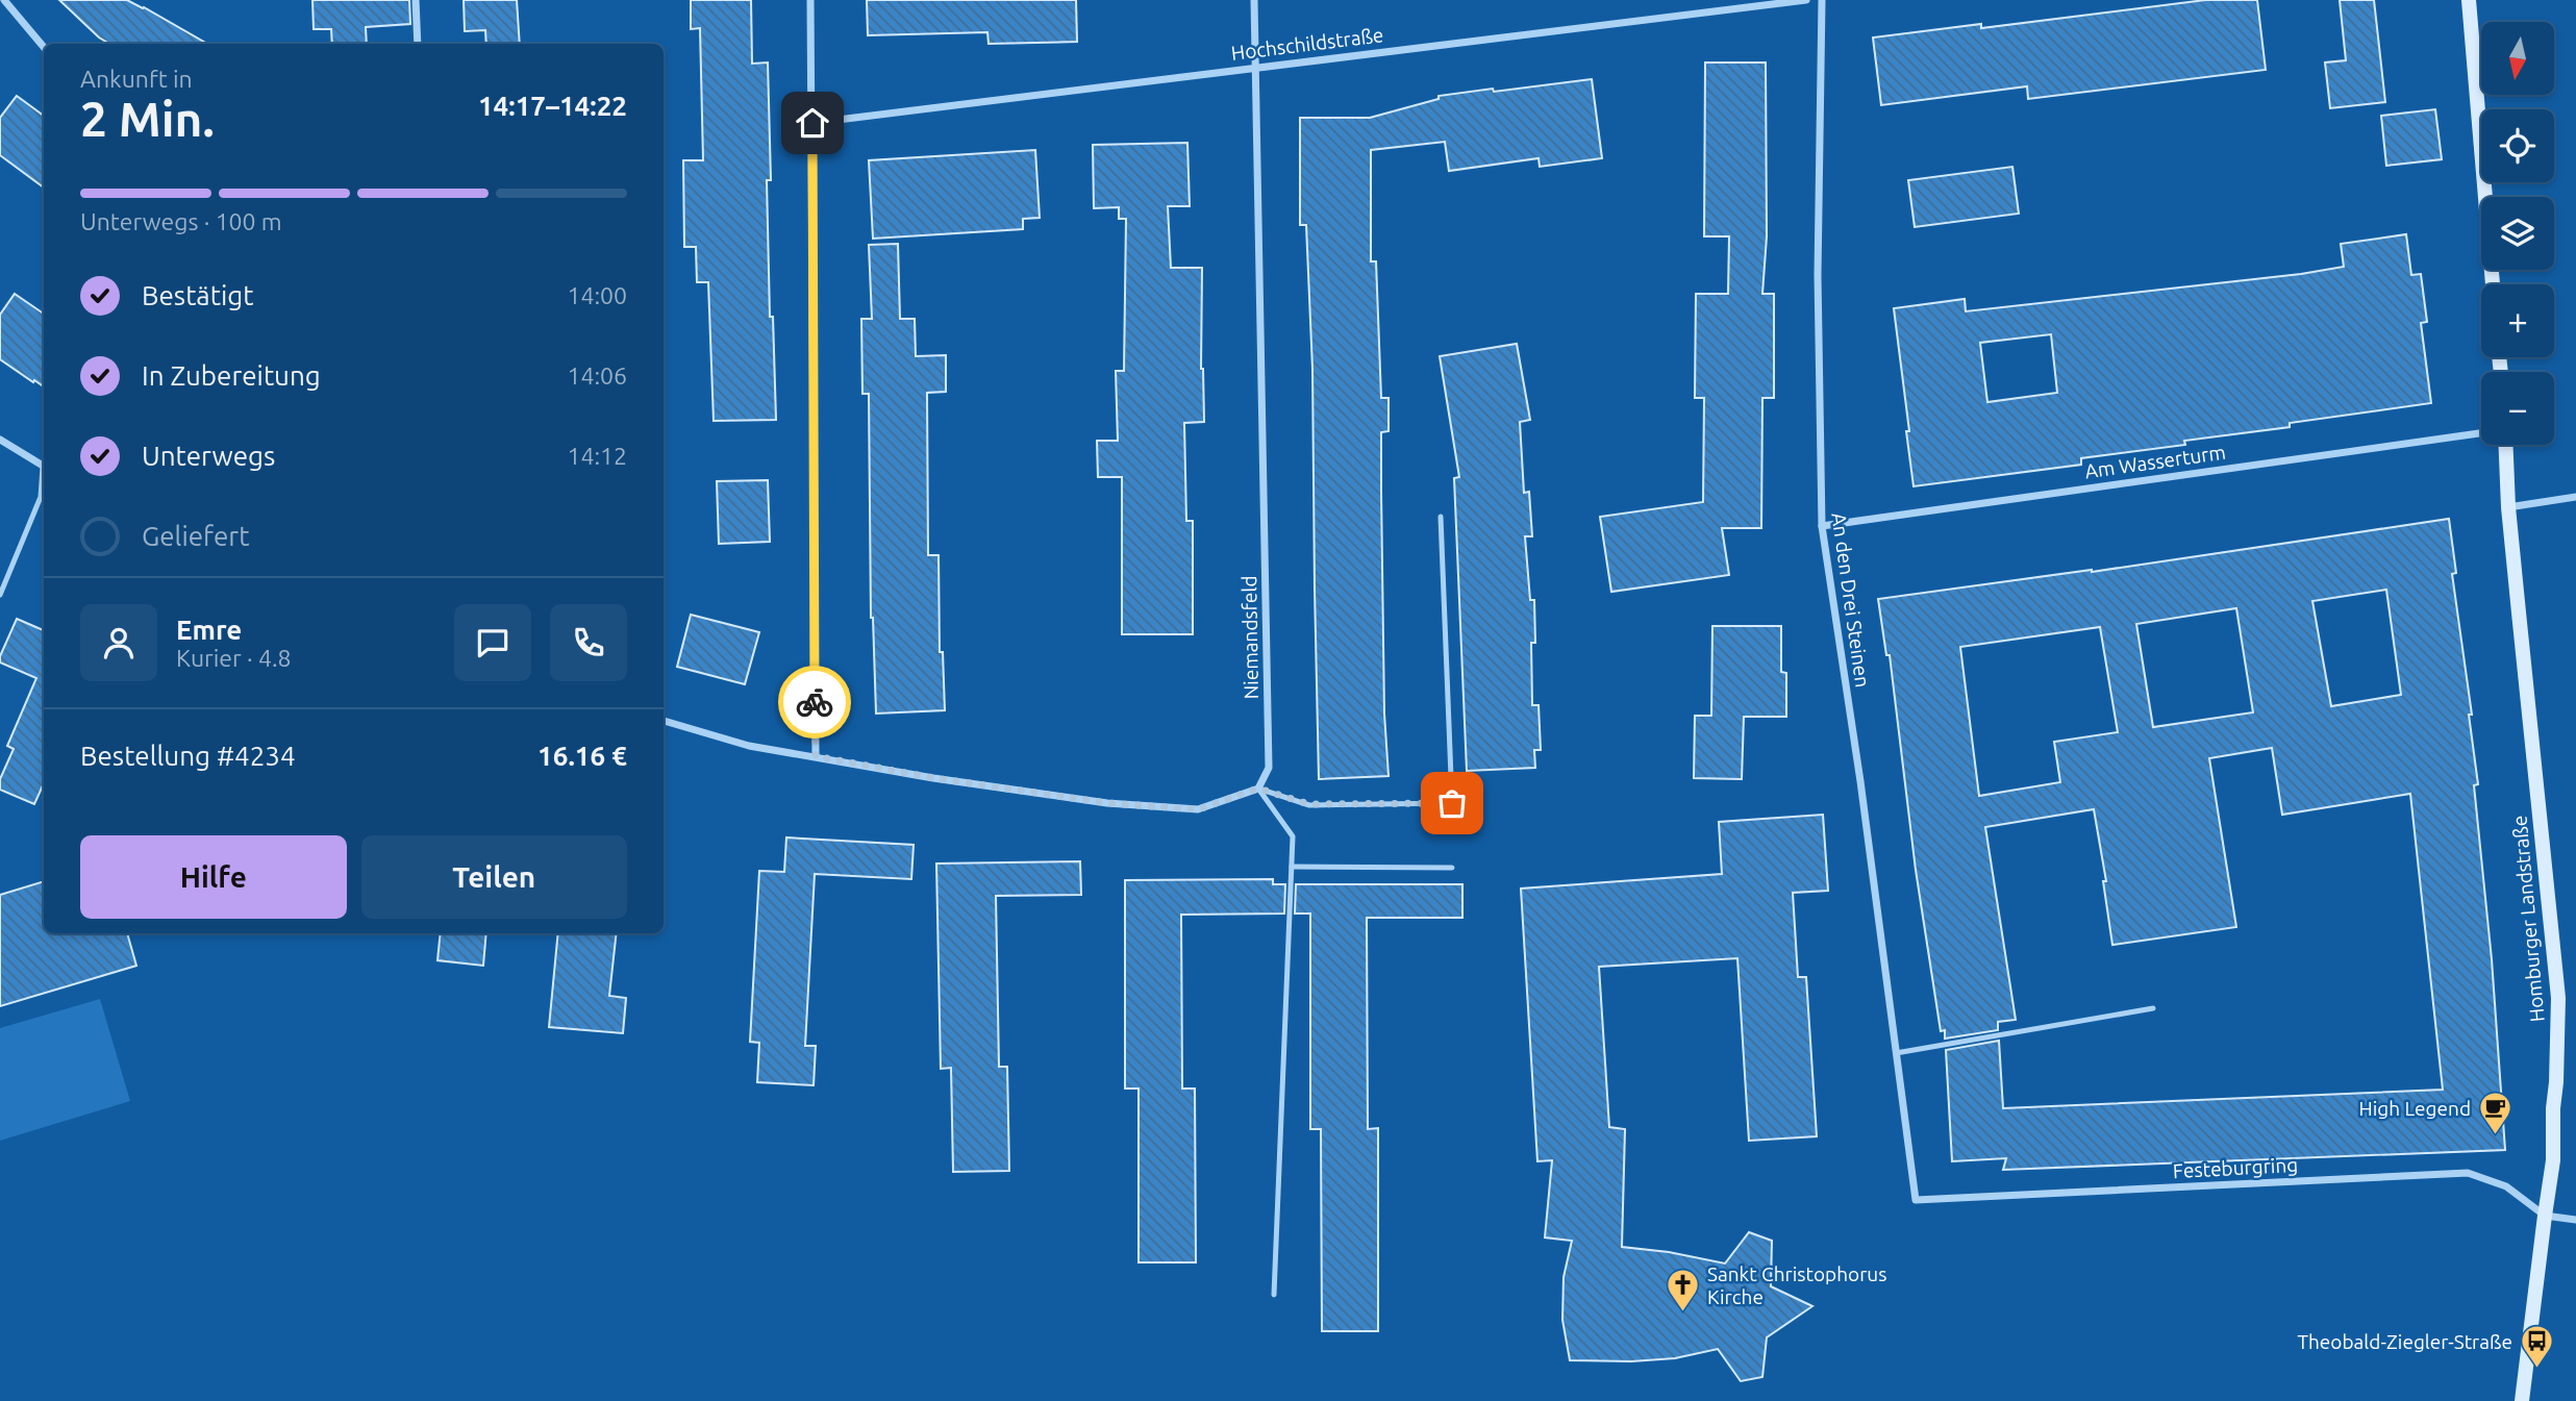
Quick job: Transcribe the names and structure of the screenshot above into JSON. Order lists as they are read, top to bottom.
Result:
{
  "streets": {
    "street": [
      "Hochschildstraße",
      "Am Wasserturm",
      "An den Drei Steinen",
      "Niemandsfeld",
      "Homburger Landstraße",
      "Festeburgring"
    ]
  },
  "crossings": [
    ["Hochschildstraße", "Niemandsfeld"],
    ["Am Wasserturm", "An den Drei Steinen"],
    ["An den Drei Steinen", "Festeburgring"],
    ["Homburger Landstraße", "Festeburgring"]
  ],
  "places": {
    "cafe": ["High Legend"],
    "church": ["Sankt Christophorus Kirche"],
    "bus stop": ["Theobald-Ziegler-Straße"]
  },
  "north": "bottom",
  "page": {
    "map_buttons": ["+", "−"],
    "heading": ["2 Min.", "Ankunft in", "14:17–14:22"],
    "panel": [
      "Emre",
      "Kurier · 4.8",
      "Bestellung #4234",
      "16.16 €"
    ],
    "bar": "Unterwegs · 100 m",
    "list": [
      ["Bestätigt", "14:00"],
      ["In Zubereitung", "14:06"],
      ["Unterwegs", "14:12"],
      "Geliefert"
    ],
    "buttons": ["Hilfe", "Teilen"]
  }
}
